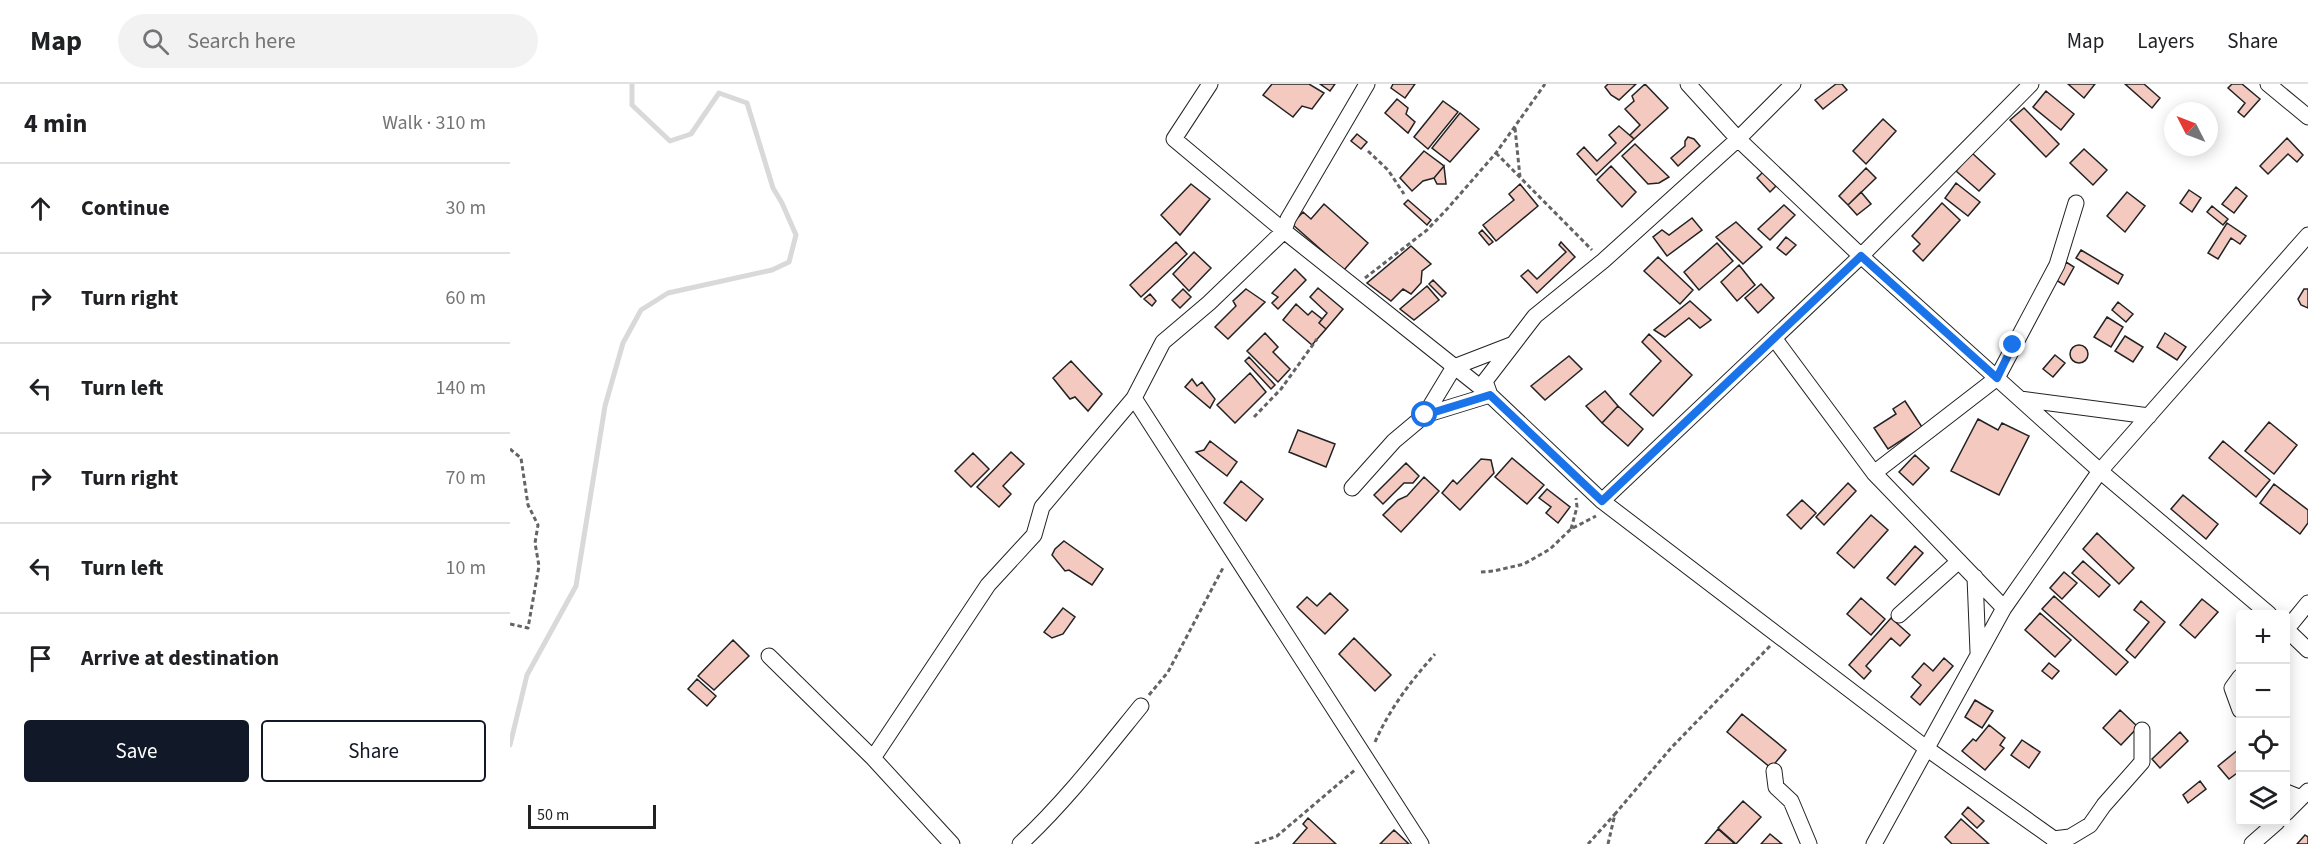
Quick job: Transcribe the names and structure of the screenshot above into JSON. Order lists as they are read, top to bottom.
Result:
{
  "scale_bar": "50 m",
  "north": "top left",
  "page": {
    "header": "Map",
    "search": "Search here",
    "nav": ["Map", "Layers", "Share"],
    "heading": ["4 min", "Walk · 310 m"],
    "list": [
      ["Continue", "30 m"],
      ["Turn right", "60 m"],
      ["Turn left", "140 m"],
      ["Turn right", "70 m"],
      ["Turn left", "10 m"],
      "Arrive at destination"
    ],
    "map_buttons": ["+", "−"],
    "buttons": ["Save", "Share"],
    "scale": "50 m"
  }
}
